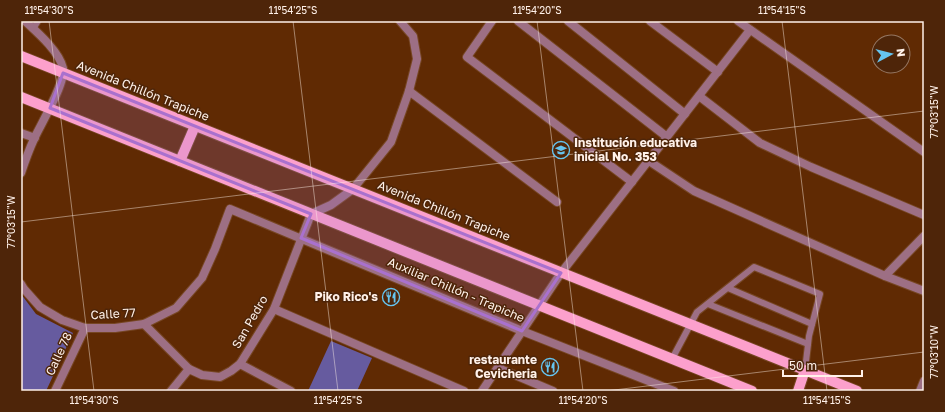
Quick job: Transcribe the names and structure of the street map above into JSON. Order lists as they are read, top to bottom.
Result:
{
  "streets": {
    "main road": ["Avenida Chillón Trapiche"],
    "street": [
      "Auxiliar Chillón - Trapiche",
      "Calle 77",
      "San Pedro",
      "Calle 78"
    ]
  },
  "crossings": [
    ["Auxiliar Chillón - Trapiche", "Calle 77"],
    ["Auxiliar Chillón - Trapiche", "San Pedro"],
    ["Calle 77", "Calle 78"]
  ],
  "places": {
    "school or university": ["Institución educativa inicial No. 353"],
    "restaurant": ["Piko Rico's", "restaurante Cevicheria"]
  },
  "scale_bar": "50 m",
  "north": "right",
  "coordinates": [
    "11°54'30\"S",
    "11°54'25\"S",
    "11°54'20\"S",
    "11°54'15\"S",
    "77°03'15\"W",
    "77°03'10\"W"
  ]
}
